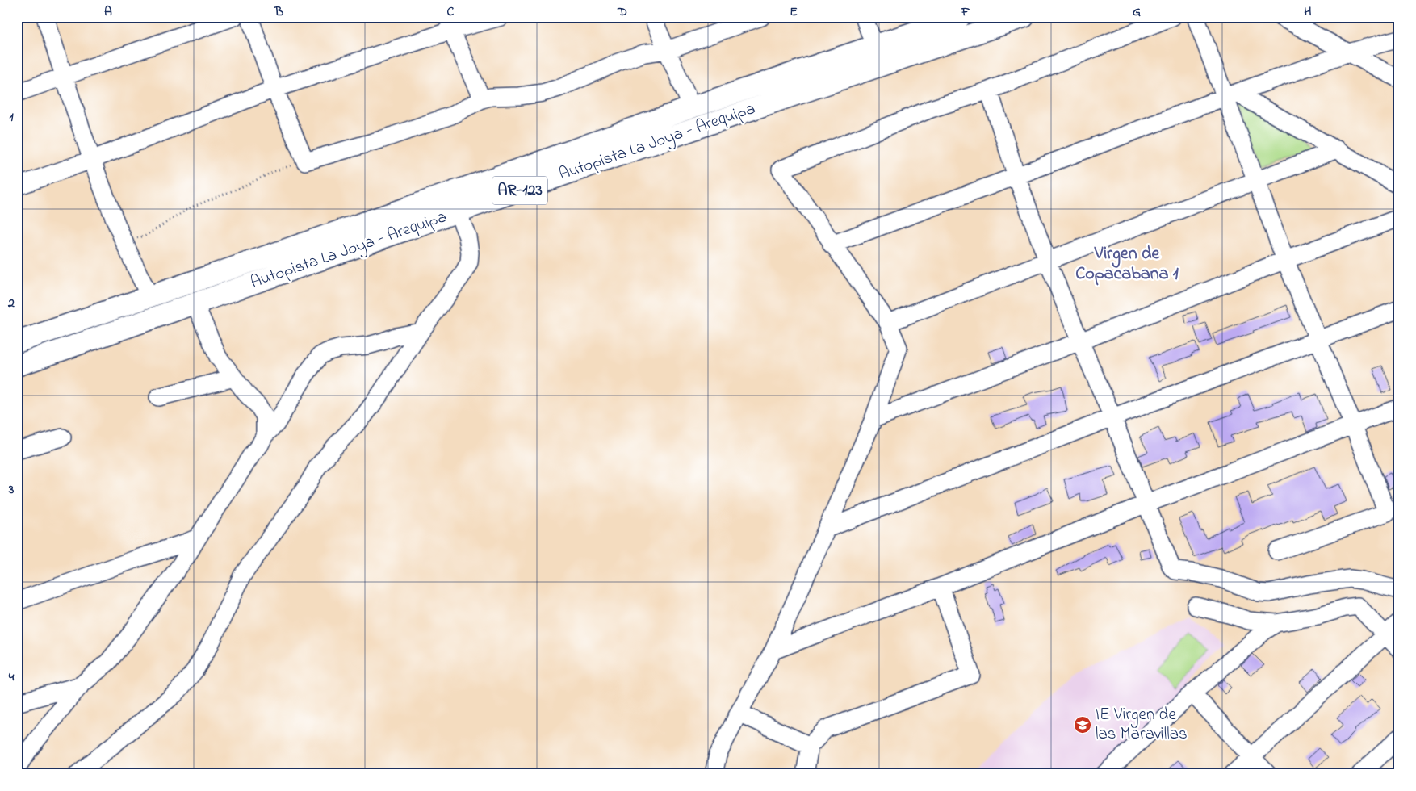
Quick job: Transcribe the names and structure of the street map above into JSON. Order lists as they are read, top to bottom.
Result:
{
  "streets": {
    "main road": ["Autopista La Joya - Arequipa", "AR-123"]
  },
  "districts": ["Virgen de Copacabana 1"],
  "places": {
    "school or university": ["IE Virgen de las Maravillas"]
  },
  "grid": {
    "columns": [
      "A",
      "B",
      "C",
      "D",
      "E",
      "F",
      "G",
      "H"
    ],
    "rows": [
      "1",
      "2",
      "3",
      "4"
    ]
  }
}
